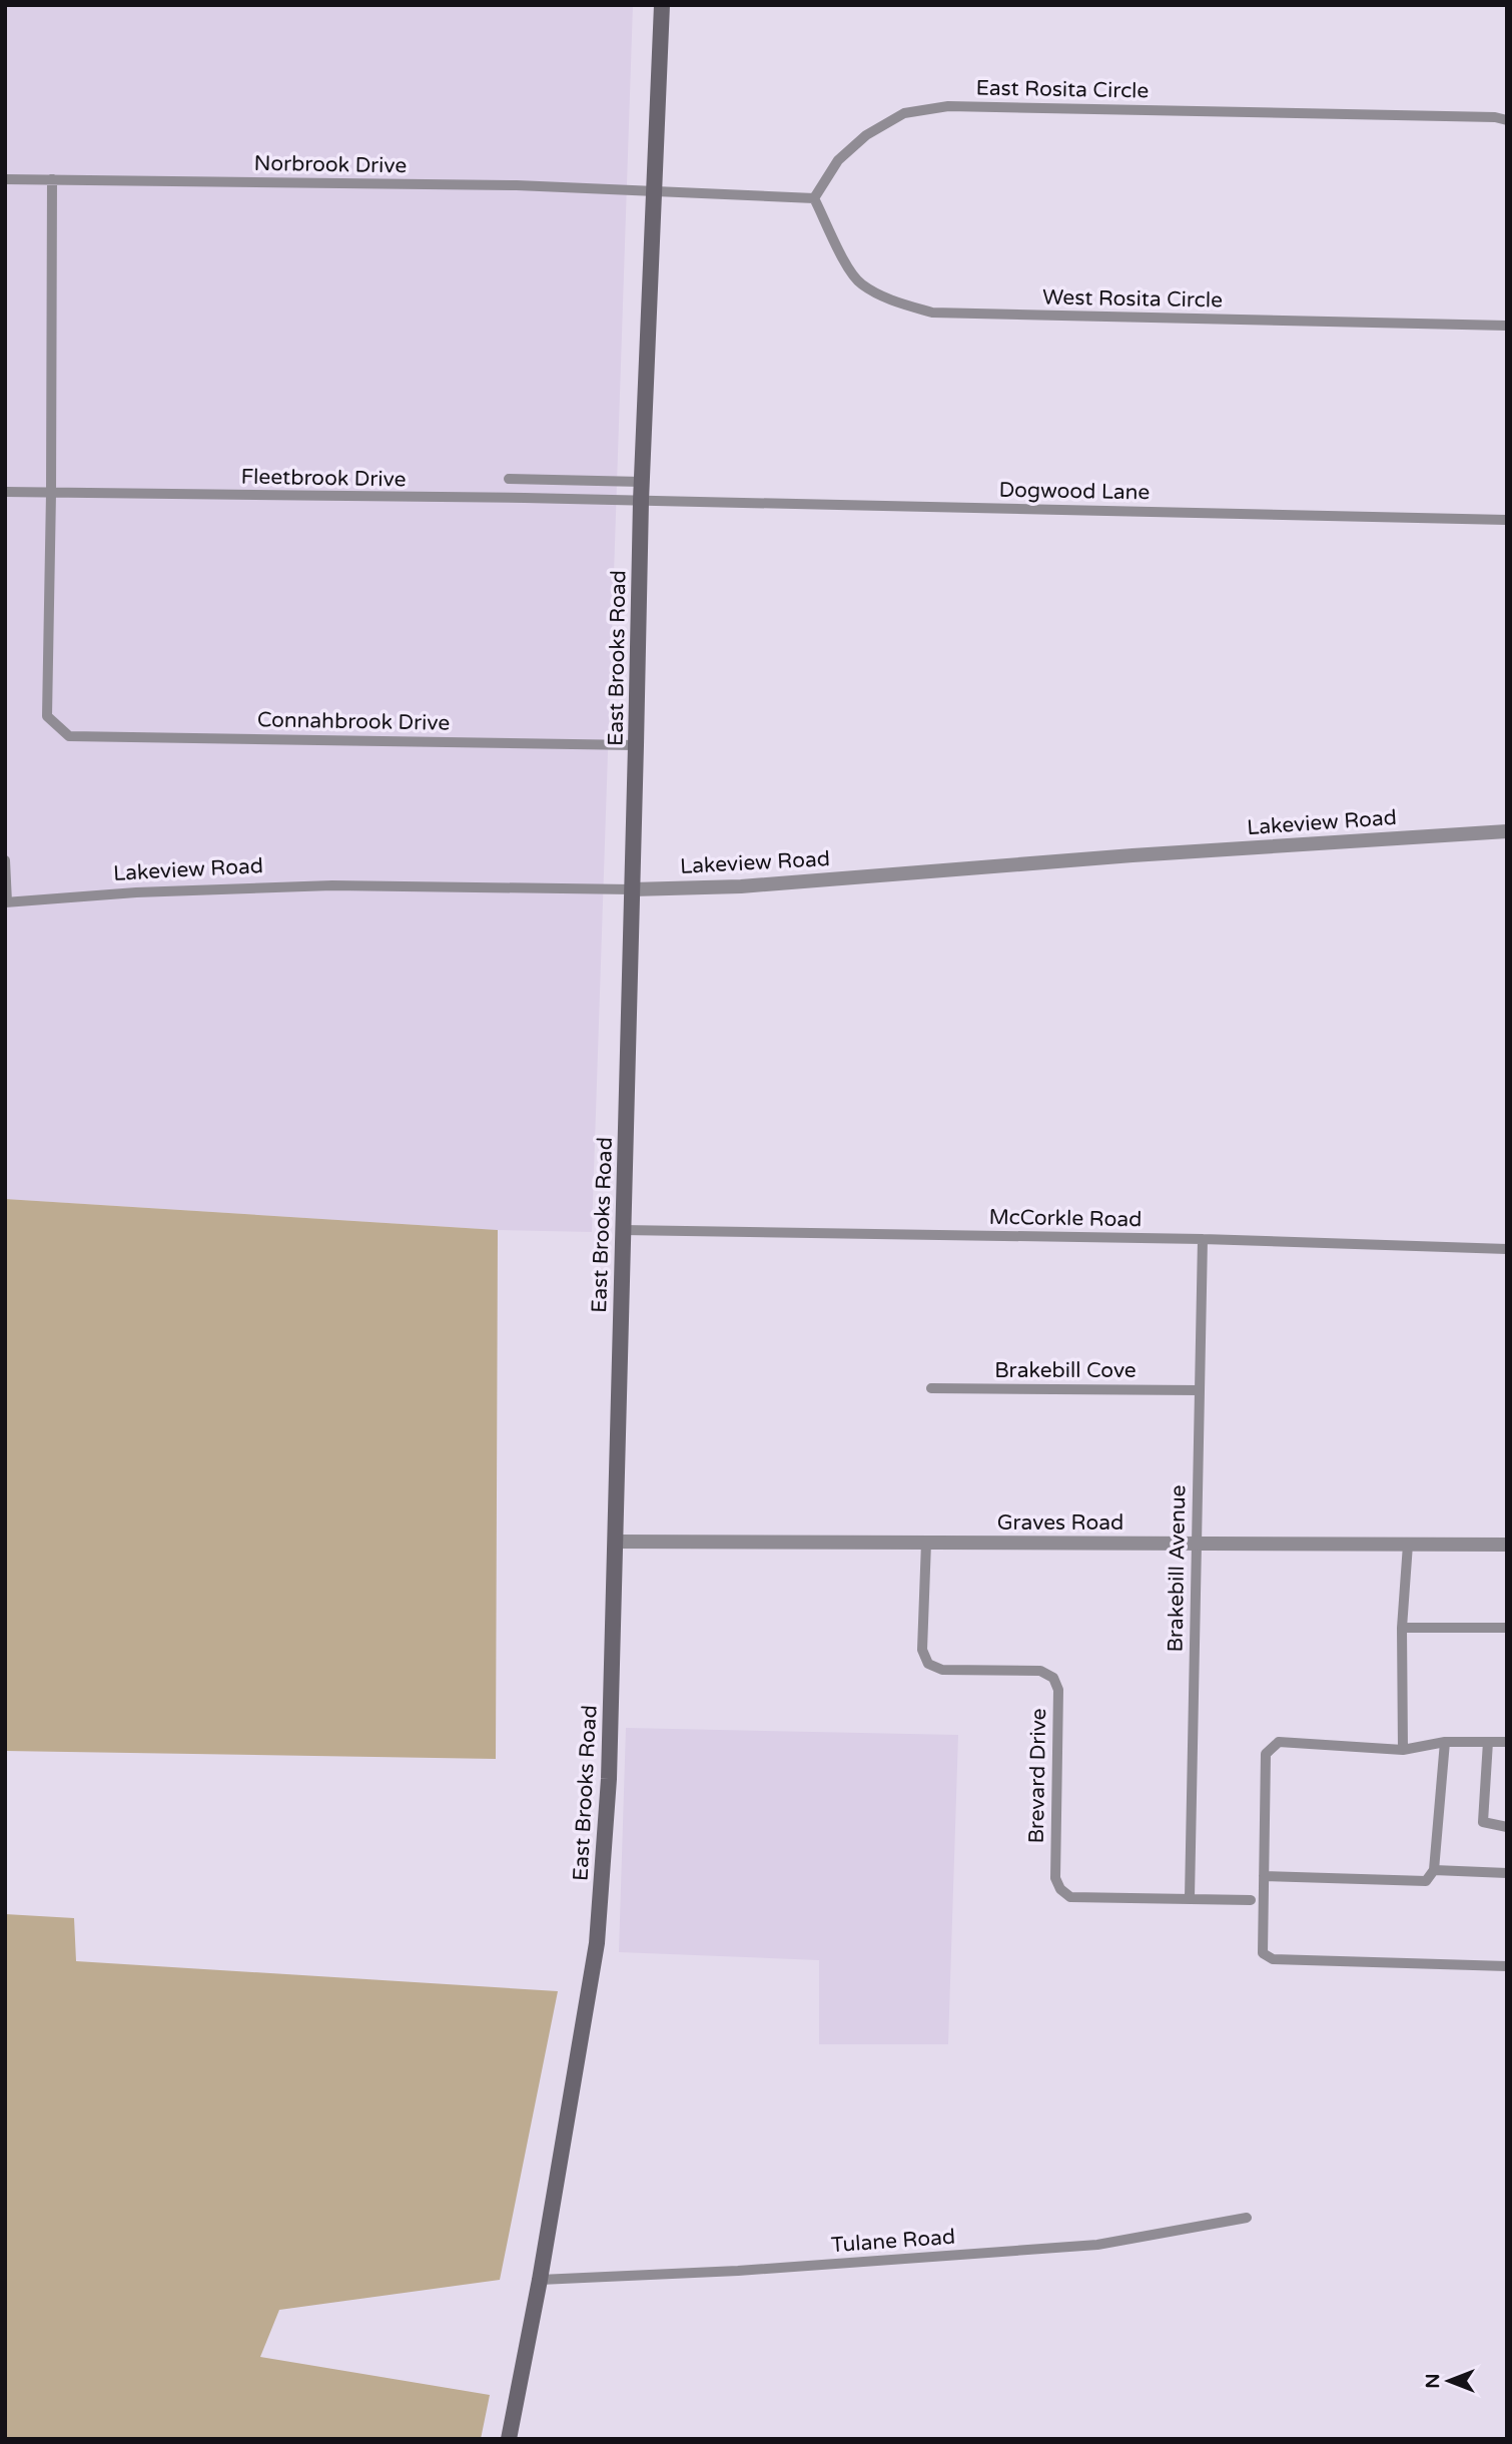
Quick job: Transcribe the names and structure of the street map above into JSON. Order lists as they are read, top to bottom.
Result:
{
  "streets": {
    "main road": ["East Brooks Road"],
    "street": [
      "East Rosita Circle",
      "Norbrook Drive",
      "West Rosita Circle",
      "Fleetbrook Drive",
      "Dogwood Lane",
      "Connahbrook Drive",
      "Lakeview Road",
      "McCorkle Road",
      "Brakebill Cove",
      "Graves Road",
      "Brakebill Avenue",
      "Brevard Drive",
      "Tulane Road"
    ]
  },
  "crossings": [
    ["East Rosita Circle", "West Rosita Circle"],
    ["Norbrook Drive", "East Brooks Road"],
    ["Fleetbrook Drive", "Dogwood Lane"],
    ["Fleetbrook Drive", "East Brooks Road"],
    ["Fleetbrook Drive", "Connahbrook Drive"],
    ["Dogwood Lane", "East Brooks Road"],
    ["East Brooks Road", "Connahbrook Drive"],
    ["East Brooks Road", "Lakeview Road"],
    ["East Brooks Road", "McCorkle Road"],
    ["East Brooks Road", "Graves Road"],
    ["East Brooks Road", "Tulane Road"],
    ["McCorkle Road", "Brakebill Avenue"],
    ["Brakebill Cove", "Brakebill Avenue"],
    ["Graves Road", "Brakebill Avenue"],
    ["Graves Road", "Brevard Drive"],
    ["Brakebill Avenue", "Brevard Drive"]
  ],
  "north": "left"
}
